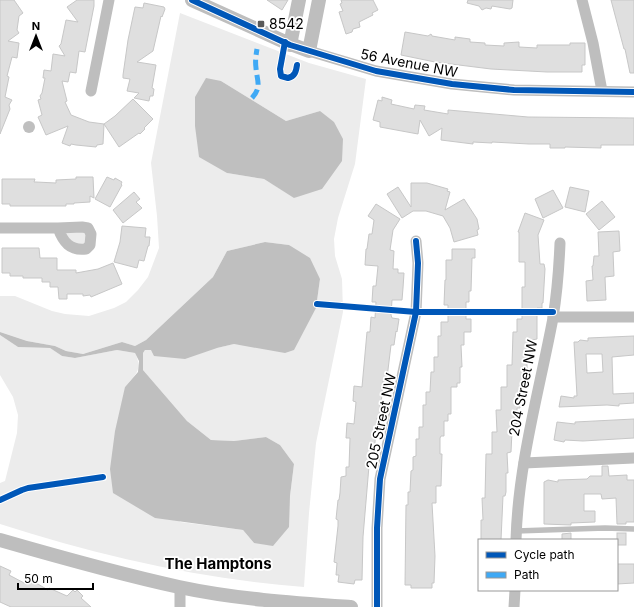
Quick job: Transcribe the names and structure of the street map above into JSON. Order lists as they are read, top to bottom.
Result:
{
  "streets": {
    "street": ["56 Avenue NW", "204 Street NW", "205 Street NW"]
  },
  "districts": ["The Hamptons"],
  "places": {
    "transit": ["8542"]
  },
  "legend": ["Cycle path", "Path"],
  "scale_bar": "50 m",
  "north": "top"
}
